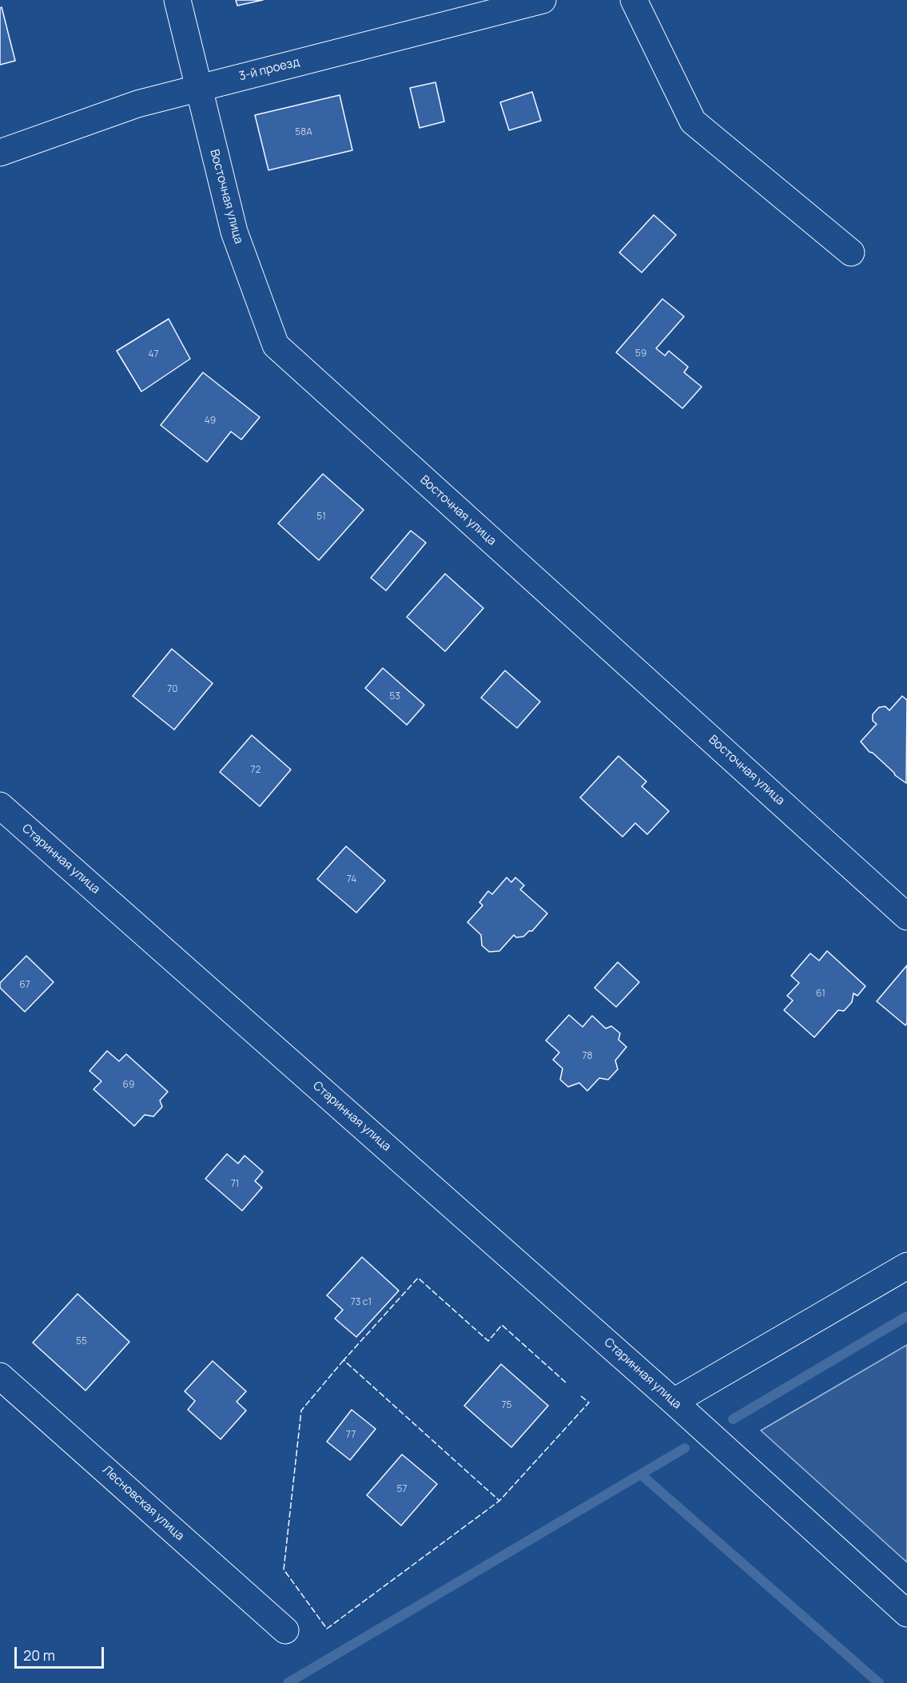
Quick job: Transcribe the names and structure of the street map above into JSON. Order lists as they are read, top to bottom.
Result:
{
  "streets": {
    "street": [
      "3-й проезд",
      "Восточная улица",
      "Старинная улица",
      "Лесновская улица"
    ]
  },
  "crossings": [
    ["3-й проезд", "Восточная улица"]
  ],
  "house_numbers": [
    "58А",
    "59",
    "47",
    "49",
    "51",
    "70",
    "53",
    "72",
    "74",
    "67",
    "61",
    "78",
    "69",
    "71",
    "73 с1",
    "55",
    "75",
    "77",
    "57"
  ],
  "scale_bar": "20 m"
}
